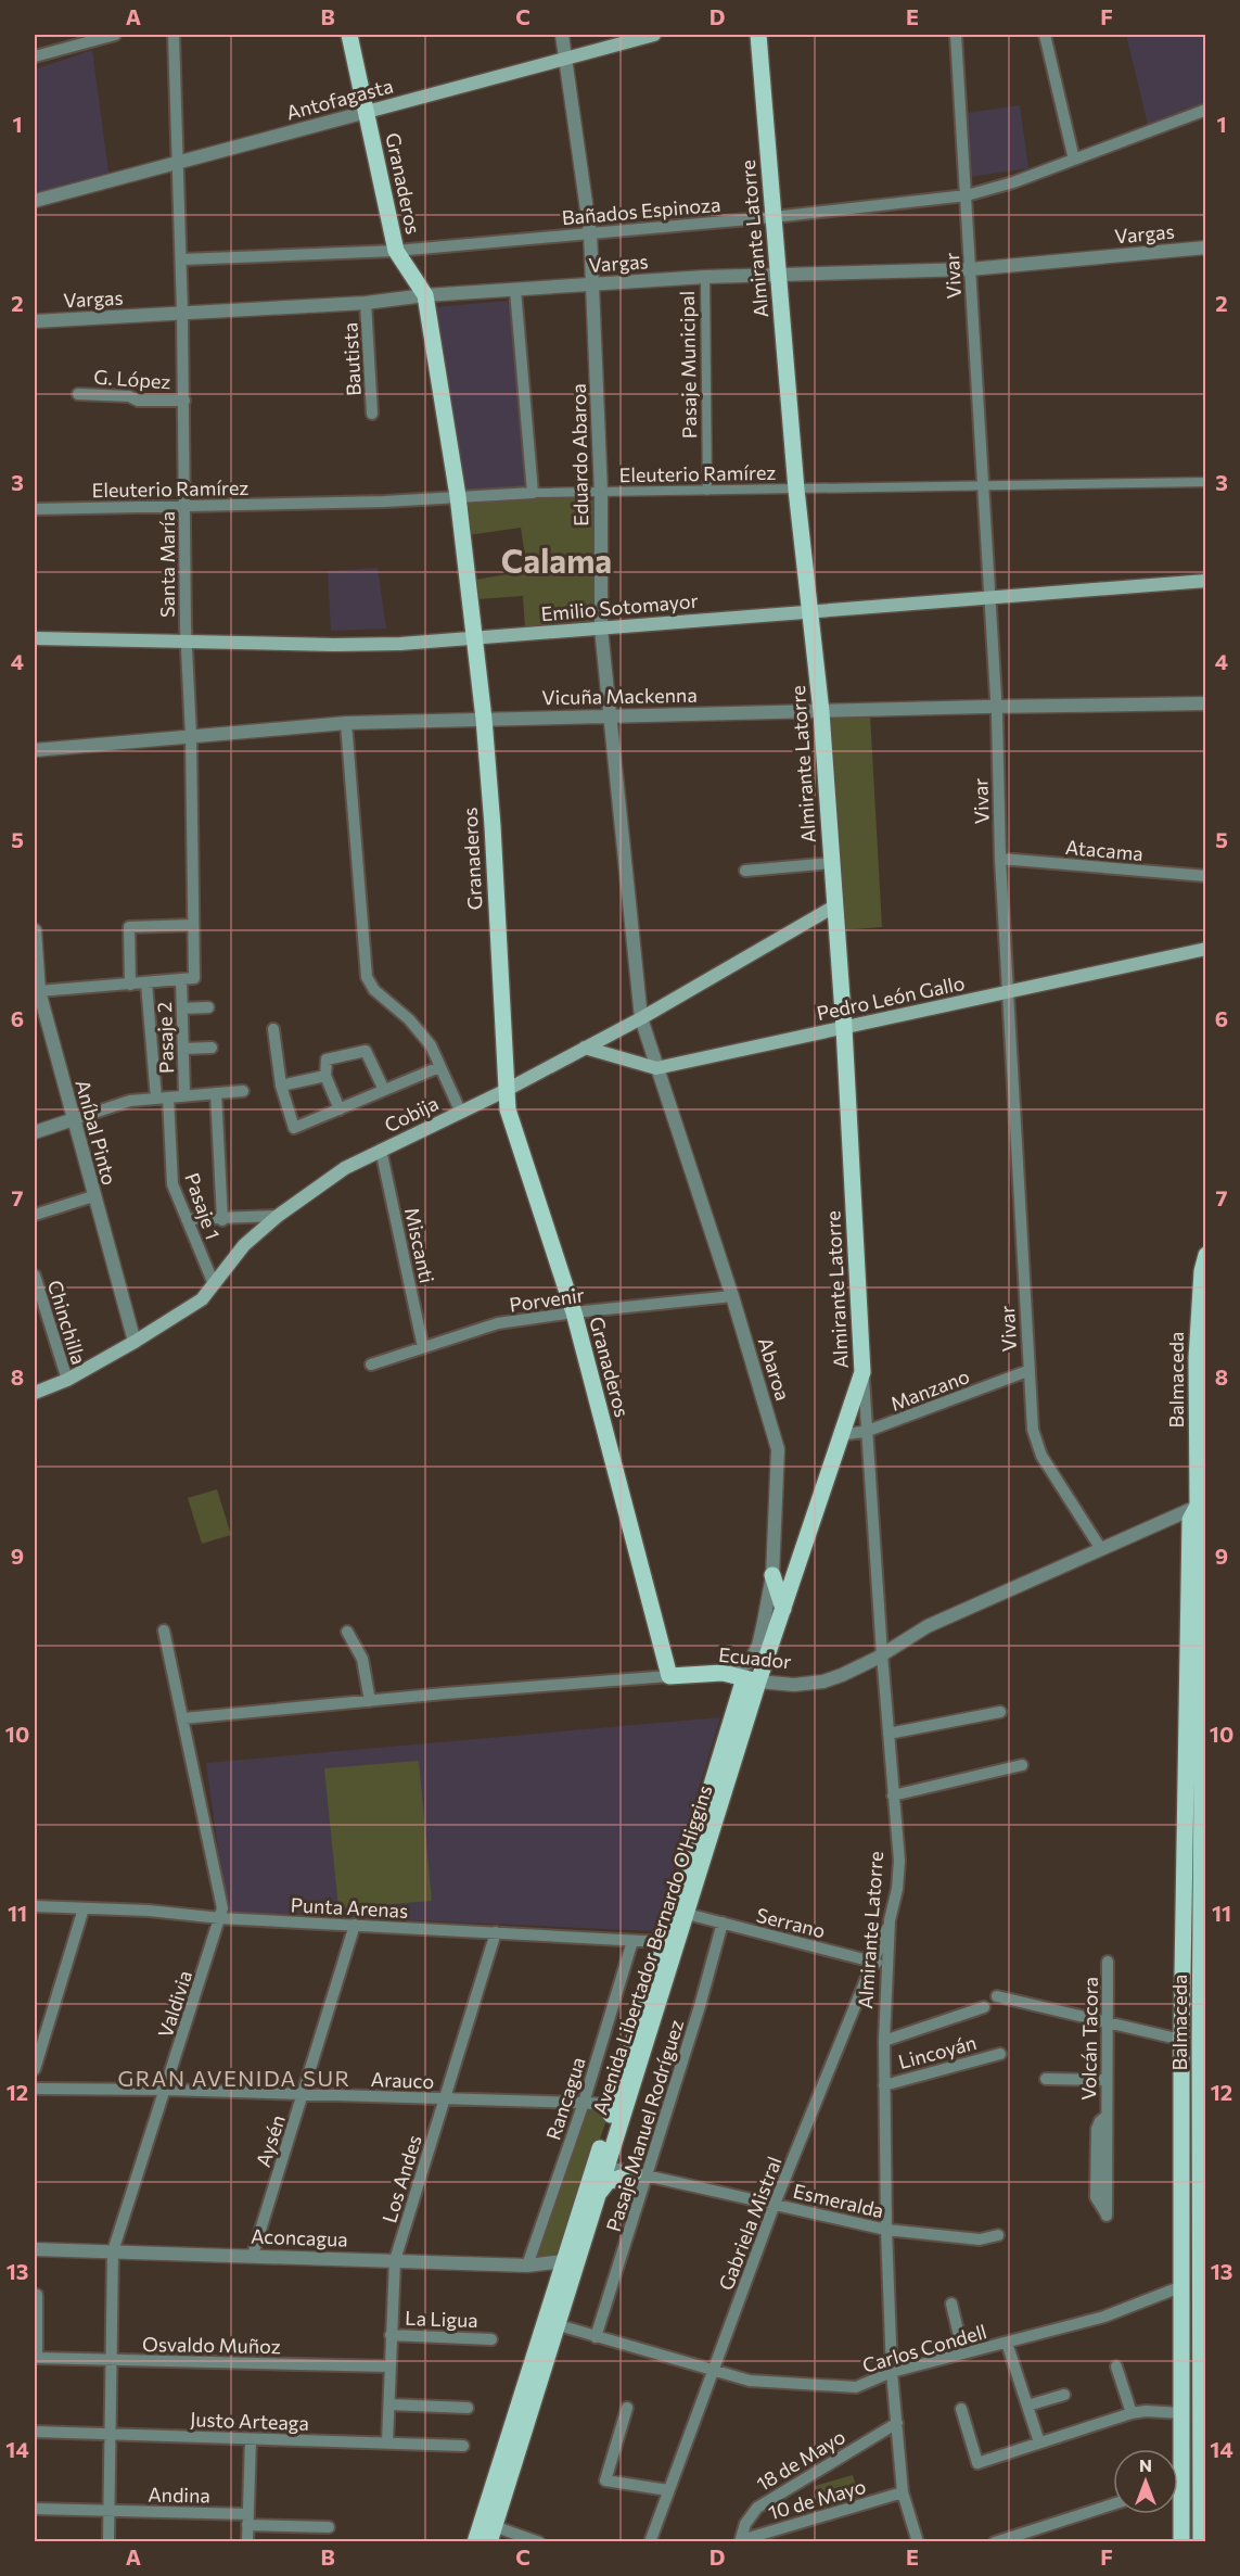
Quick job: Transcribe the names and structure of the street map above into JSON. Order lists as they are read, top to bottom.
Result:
{
  "streets": {
    "main road": [
      "Antofagasta",
      "Granaderos",
      "Almirante Latorre",
      "Emilio Sotomayor",
      "Pedro León Gallo",
      "Cobija",
      "Balmaceda",
      "Ecuador",
      "Avenida Libertador Bernardo O'Higgins"
    ],
    "street": [
      "Bañados Espinoza",
      "Vargas",
      "Vivar",
      "Bautista",
      "Pasaje Municipal",
      "G. López",
      "Eduardo Abaroa",
      "Eleuterio Ramírez",
      "Santa María",
      "Vicuña Mackenna",
      "Atacama",
      "Pasaje 2",
      "Aníbal Pinto",
      "Pasaje 1",
      "Miscanti",
      "Porvenir",
      "Chinchilla",
      "Abaroa",
      "Manzano",
      "Punta Arenas",
      "Serrano",
      "Valdivia",
      "Volcán Tacora",
      "Lincoyán",
      "Arauco",
      "Rancagua",
      "Pasaje Manuel Rodríguez",
      "Aysén",
      "Los Andes",
      "Esmeralda",
      "Gabriela Mistral",
      "Aconcagua",
      "La Ligua",
      "Osvaldo Muñoz",
      "Carlos Condell",
      "Justo Arteaga",
      "18 de Mayo",
      "Andina",
      "10 de Mayo"
    ]
  },
  "crossings": [
    ["Antofagasta", "Granaderos"],
    ["Antofagasta", "Eduardo Abaroa"],
    ["Antofagasta", "Santa María"],
    ["Granaderos", "Bañados Espinoza"],
    ["Granaderos", "Vargas"],
    ["Granaderos", "Eleuterio Ramírez"],
    ["Granaderos", "Emilio Sotomayor"],
    ["Granaderos", "Vicuña Mackenna"],
    ["Granaderos", "Cobija"],
    ["Granaderos", "Porvenir"],
    ["Granaderos", "Ecuador"],
    ["Bañados Espinoza", "Almirante Latorre"],
    ["Bañados Espinoza", "Vivar"],
    ["Bañados Espinoza", "Eduardo Abaroa"],
    ["Bañados Espinoza", "Santa María"],
    ["Vargas", "Almirante Latorre"],
    ["Vargas", "Vivar"],
    ["Vargas", "Bautista"],
    ["Vargas", "Pasaje Municipal"],
    ["Vargas", "Eduardo Abaroa"],
    ["Vargas", "Santa María"],
    ["Almirante Latorre", "Eleuterio Ramírez"],
    ["Almirante Latorre", "Emilio Sotomayor"],
    ["Almirante Latorre", "Vicuña Mackenna"],
    ["Almirante Latorre", "Pedro León Gallo"],
    ["Almirante Latorre", "Cobija"],
    ["Almirante Latorre", "Manzano"],
    ["Almirante Latorre", "Ecuador"],
    ["Almirante Latorre", "Serrano"],
    ["Almirante Latorre", "Avenida Libertador Bernardo O'Higgins"],
    ["Almirante Latorre", "Lincoyán"],
    ["Almirante Latorre", "Esmeralda"],
    ["Almirante Latorre", "Gabriela Mistral"],
    ["Almirante Latorre", "Carlos Condell"],
    ["Almirante Latorre", "18 de Mayo"],
    ["Almirante Latorre", "10 de Mayo"],
    ["Vivar", "Eleuterio Ramírez"],
    ["Vivar", "Emilio Sotomayor"],
    ["Vivar", "Vicuña Mackenna"],
    ["Vivar", "Atacama"],
    ["Vivar", "Pedro León Gallo"],
    ["Vivar", "Manzano"],
    ["Vivar", "Ecuador"],
    ["Pasaje Municipal", "Eleuterio Ramírez"],
    ["G. López", "Santa María"],
    ["Eduardo Abaroa", "Eleuterio Ramírez"],
    ["Eduardo Abaroa", "Emilio Sotomayor"],
    ["Eduardo Abaroa", "Vicuña Mackenna"],
    ["Eduardo Abaroa", "Pedro León Gallo"],
    ["Eduardo Abaroa", "Cobija"],
    ["Eduardo Abaroa", "Abaroa"],
    ["Eleuterio Ramírez", "Santa María"],
    ["Santa María", "Emilio Sotomayor"],
    ["Santa María", "Vicuña Mackenna"],
    ["Santa María", "Pasaje 2"],
    ["Pedro León Gallo", "Cobija"],
    ["Pedro León Gallo", "Abaroa"],
    ["Cobija", "Aníbal Pinto"],
    ["Cobija", "Pasaje 1"],
    ["Cobija", "Miscanti"],
    ["Cobija", "Chinchilla"],
    ["Miscanti", "Porvenir"],
    ["Porvenir", "Abaroa"],
    ["Abaroa", "Ecuador"],
    ["Balmaceda", "Ecuador"],
    ["Balmaceda", "Carlos Condell"],
    ["Manzano", "Avenida Libertador Bernardo O'Higgins"],
    ["Ecuador", "Avenida Libertador Bernardo O'Higgins"],
    ["Ecuador", "Valdivia"],
    ["Punta Arenas", "Avenida Libertador Bernardo O'Higgins"],
    ["Punta Arenas", "Valdivia"],
    ["Punta Arenas", "Rancagua"],
    ["Punta Arenas", "Aysén"],
    ["Punta Arenas", "Los Andes"],
    ["Serrano", "Avenida Libertador Bernardo O'Higgins"],
    ["Serrano", "Pasaje Manuel Rodríguez"],
    ["Serrano", "Gabriela Mistral"],
    ["Avenida Libertador Bernardo O'Higgins", "Arauco"],
    ["Avenida Libertador Bernardo O'Higgins", "Esmeralda"],
    ["Avenida Libertador Bernardo O'Higgins", "Aconcagua"],
    ["Avenida Libertador Bernardo O'Higgins", "Carlos Condell"],
    ["Valdivia", "Arauco"],
    ["Valdivia", "Aconcagua"],
    ["Valdivia", "Osvaldo Muñoz"],
    ["Valdivia", "Justo Arteaga"],
    ["Valdivia", "Andina"],
    ["Arauco", "Rancagua"],
    ["Arauco", "Aysén"],
    ["Arauco", "Los Andes"],
    ["Rancagua", "Aconcagua"],
    ["Pasaje Manuel Rodríguez", "Esmeralda"],
    ["Pasaje Manuel Rodríguez", "Carlos Condell"],
    ["Aysén", "Aconcagua"],
    ["Los Andes", "Aconcagua"],
    ["Los Andes", "La Ligua"],
    ["Los Andes", "Osvaldo Muñoz"],
    ["Los Andes", "Justo Arteaga"],
    ["Esmeralda", "Gabriela Mistral"],
    ["Gabriela Mistral", "Carlos Condell"],
    ["18 de Mayo", "10 de Mayo"]
  ],
  "districts": ["Calama", "GRAN AVENIDA SUR"],
  "north": "top",
  "grid": {
    "columns": [
      "A",
      "B",
      "C",
      "D",
      "E",
      "F"
    ],
    "rows": [
      "1",
      "2",
      "3",
      "4",
      "5",
      "6",
      "7",
      "8",
      "9",
      "10",
      "11",
      "12",
      "13",
      "14"
    ]
  }
}
